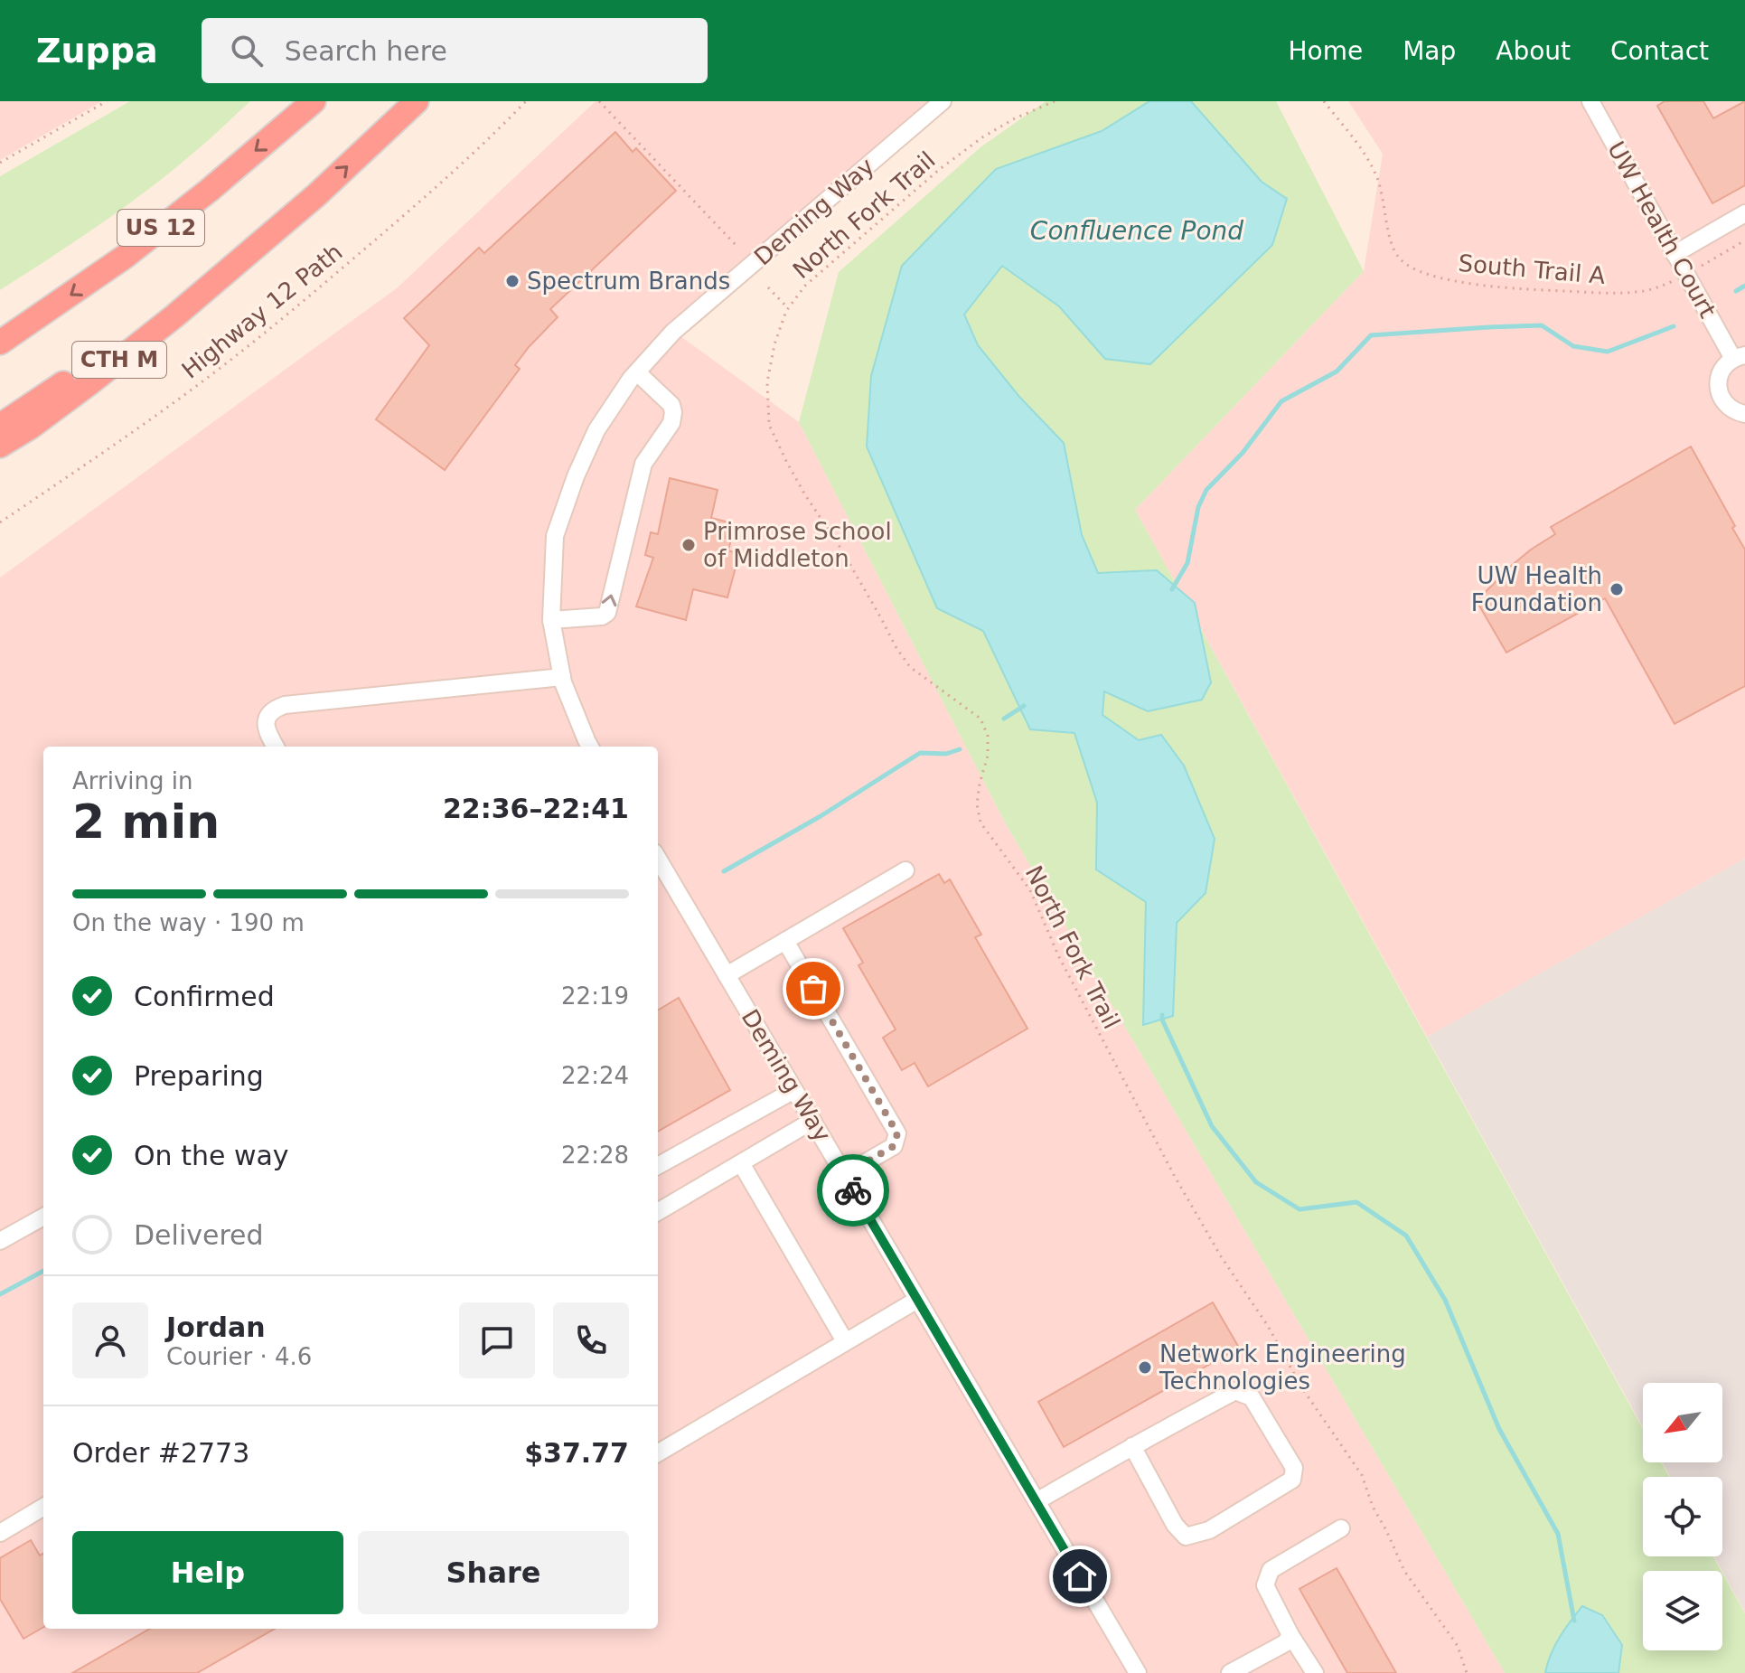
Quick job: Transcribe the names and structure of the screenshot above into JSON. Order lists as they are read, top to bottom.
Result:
{
  "streets": {
    "highway": ["US 12", "CTH M"],
    "street": ["Deming Way", "UW Health Court"],
    "path": ["North Fork Trail", "South Trail A", "Highway 12 Path"]
  },
  "crossings": [
    ["US 12", "CTH M"],
    ["UW Health Court", "South Trail A"]
  ],
  "water": ["Confluence Pond"],
  "places": [
    "Spectrum Brands",
    "Primrose School of Middleton",
    "UW Health Foundation",
    "Network Engineering Technologies"
  ],
  "north": "bottom left",
  "page": {
    "header": "Zuppa",
    "search": "Search here",
    "nav": [
      "Home",
      "Map",
      "About",
      "Contact"
    ],
    "heading": ["2 min", "Arriving in", "22:36–22:41"],
    "panel": [
      "Jordan",
      "Courier · 4.6",
      "Order #2773",
      "$37.77"
    ],
    "bar": "On the way · 190 m",
    "list": [
      ["Confirmed", "22:19"],
      ["Preparing", "22:24"],
      ["On the way", "22:28"],
      "Delivered"
    ],
    "buttons": ["Help", "Share"]
  }
}
